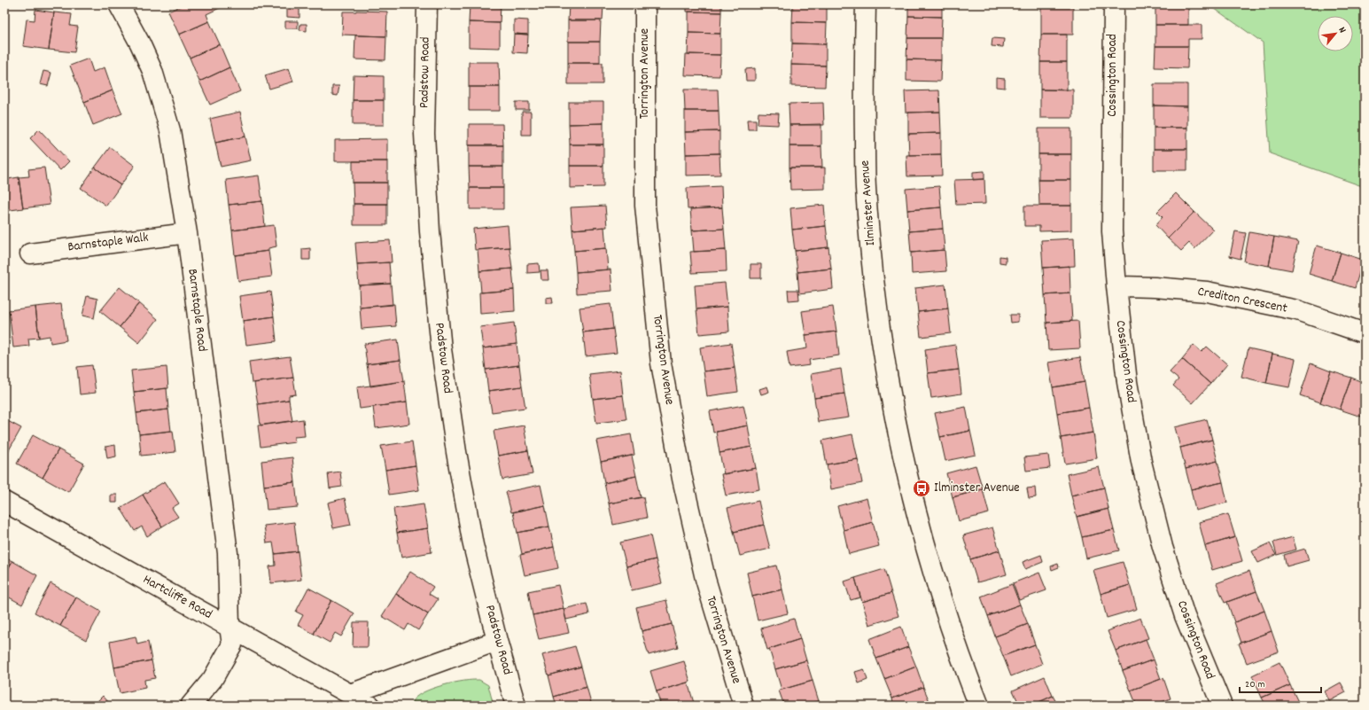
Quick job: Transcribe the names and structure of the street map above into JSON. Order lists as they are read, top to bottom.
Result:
{
  "streets": {
    "street": [
      "Padstow Road",
      "Torrington Avenue",
      "Cossington Road",
      "Ilminster Avenue",
      "Barnstaple Walk",
      "Crediton Crescent",
      "Barnstaple Road",
      "Hartcliffe Road"
    ]
  },
  "crossings": [
    ["Cossington Road", "Crediton Crescent"],
    ["Barnstaple Walk", "Barnstaple Road"],
    ["Barnstaple Road", "Hartcliffe Road"]
  ],
  "places": {
    "bus stop": ["Ilminster Avenue"]
  },
  "scale_bar": "20 m",
  "north": "top right"
}
